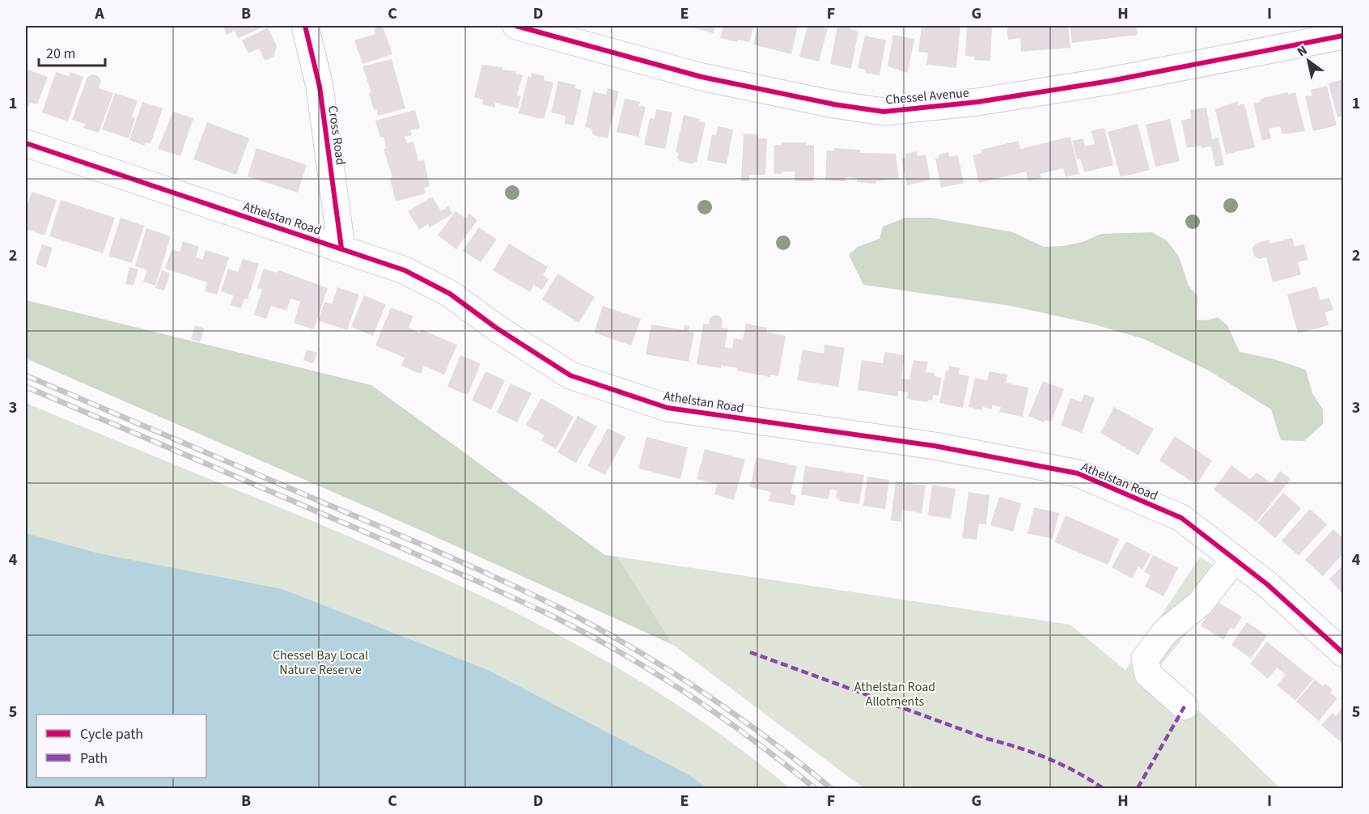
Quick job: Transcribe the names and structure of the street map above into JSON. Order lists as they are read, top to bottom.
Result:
{
  "streets": {
    "street": ["Chessel Avenue", "Cross Road", "Athelstan Road"]
  },
  "crossings": [
    ["Cross Road", "Athelstan Road"]
  ],
  "parks": ["Chessel Bay Local Nature Reserve", "Athelstan Road Allotments"],
  "legend": ["Cycle path", "Path"],
  "scale_bar": "20 m",
  "north": "top left",
  "grid": {
    "columns": [
      "A",
      "B",
      "C",
      "D",
      "E",
      "F",
      "G",
      "H",
      "I"
    ],
    "rows": [
      "1",
      "2",
      "3",
      "4",
      "5"
    ]
  }
}
